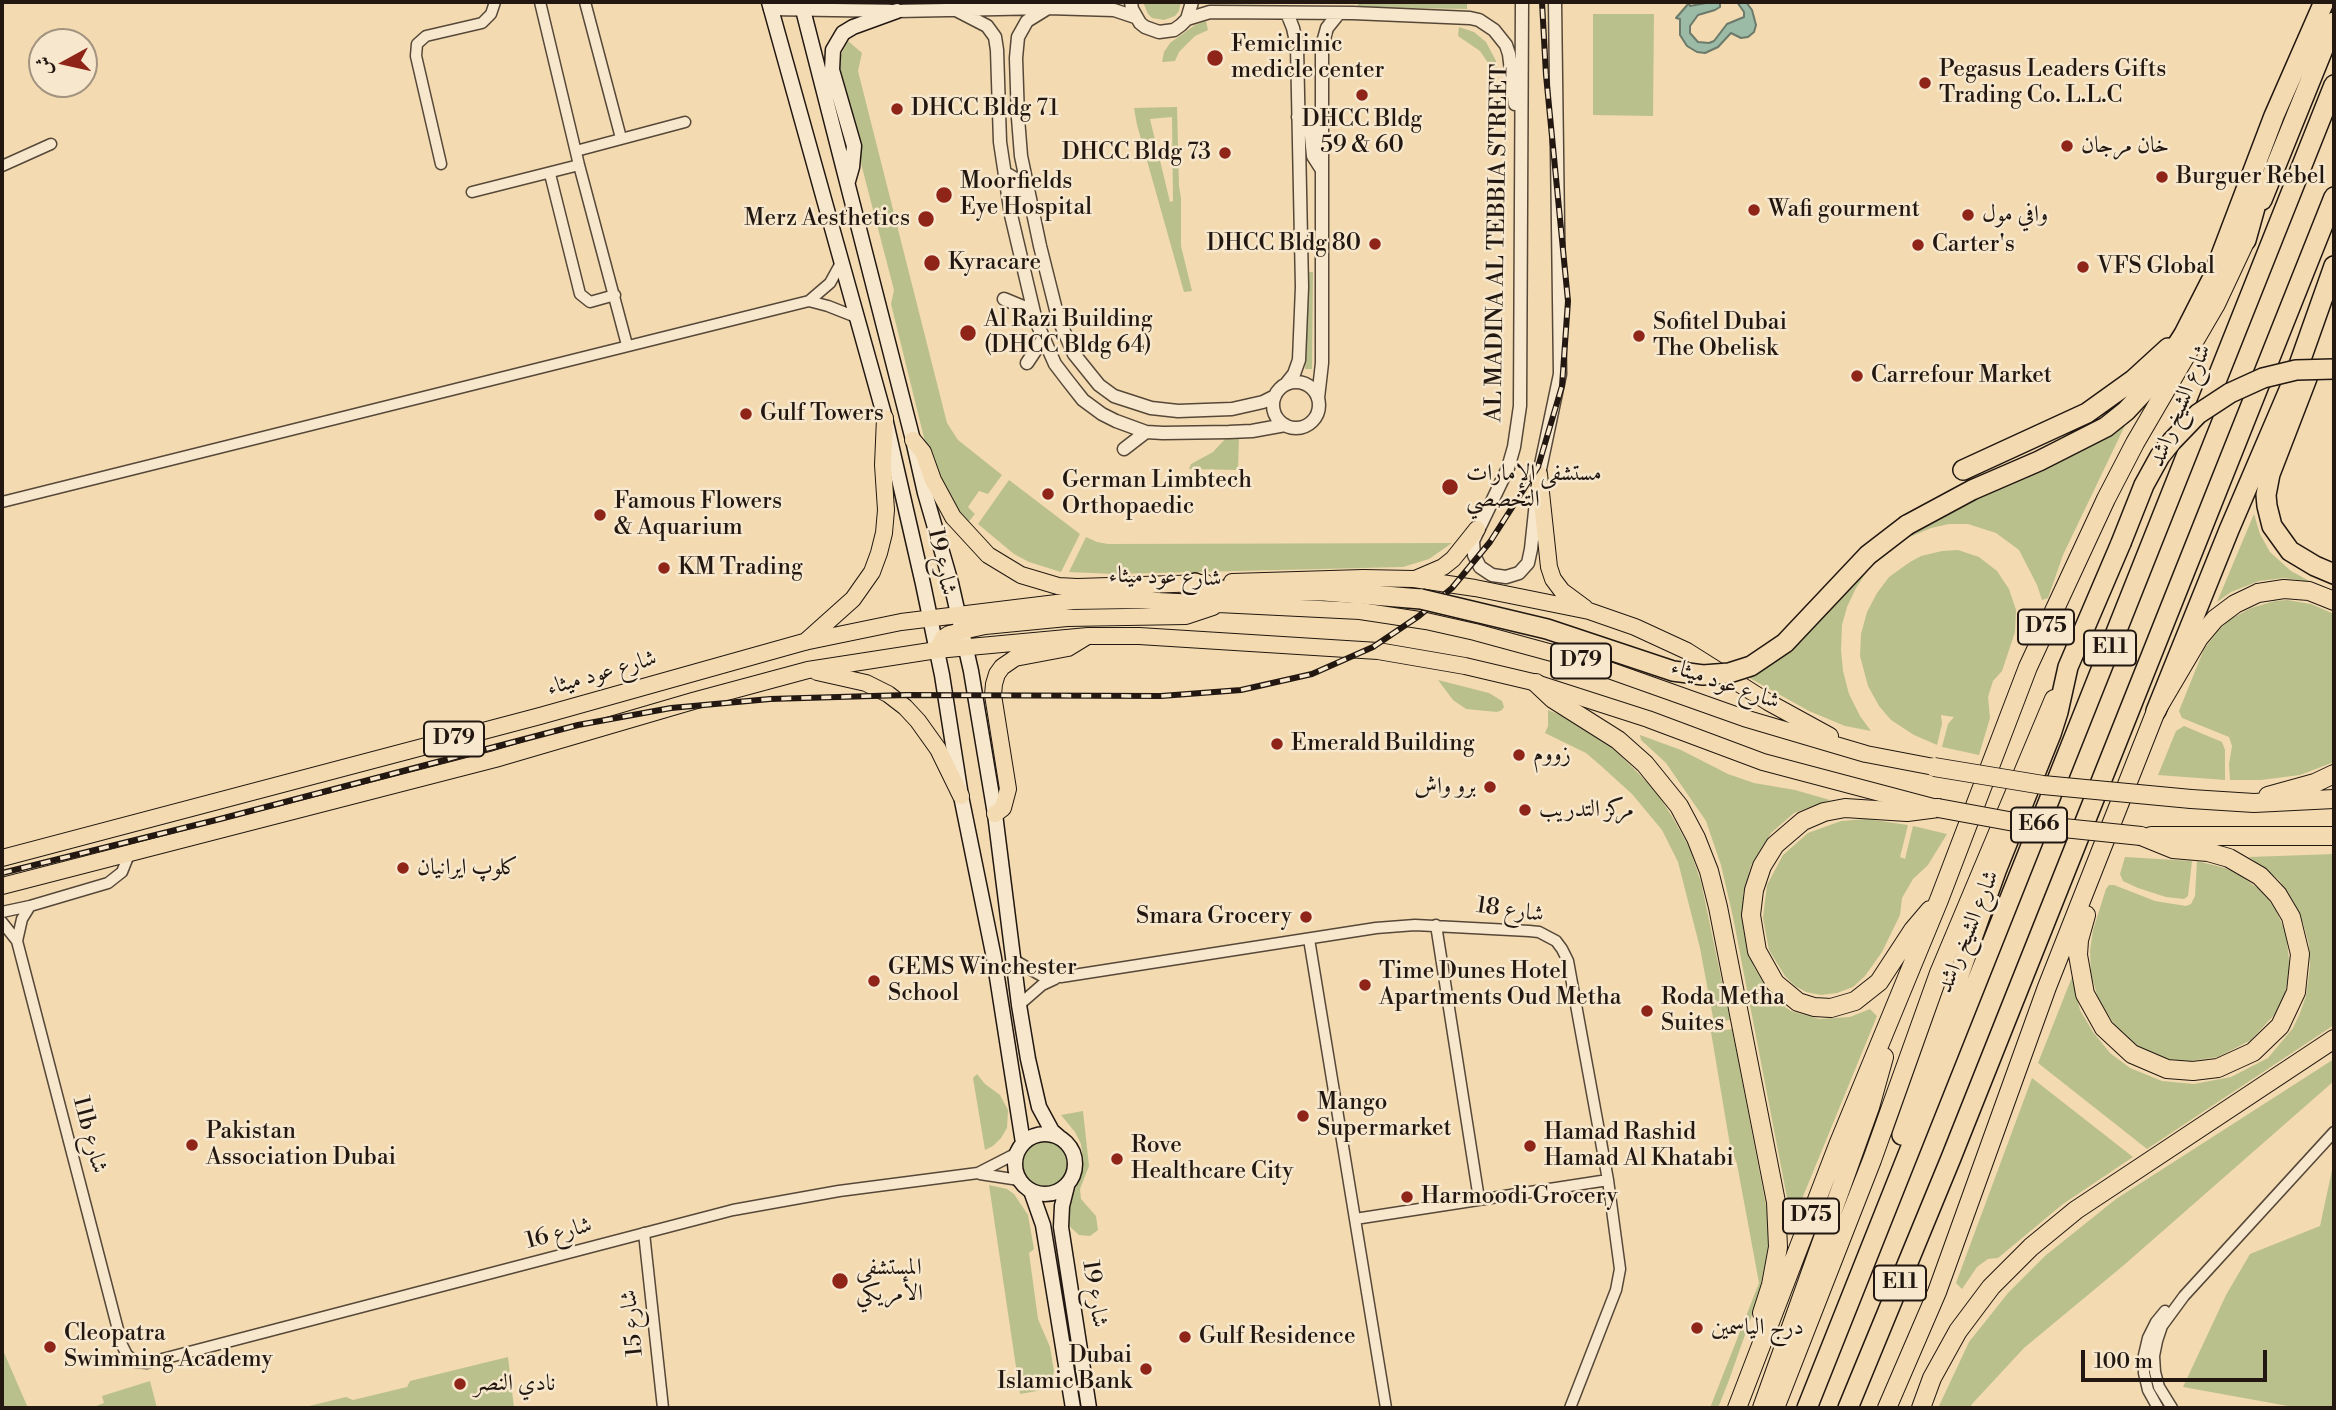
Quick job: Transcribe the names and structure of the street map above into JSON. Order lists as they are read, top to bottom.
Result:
{
  "streets": {
    "highway": [
      "شارع الشيخ راشد",
      "شارع عود ميثاء",
      "D75",
      "E11",
      "D79",
      "E66"
    ],
    "main road": ["شارع 19"],
    "street": [
      "AL MADINA AL TEBBIA STREET",
      "شارع 18",
      "11b شارع",
      "شارع 16",
      "شارع 15"
    ]
  },
  "crossings": [
    ["شارع 19", "شارع عود ميثاء"],
    ["شارع 19", "D79"],
    ["شارع 19", "شارع 18"],
    ["شارع 19", "شارع 16"],
    ["D79", "E66"],
    ["11b شارع", "شارع 16"],
    ["شارع 16", "شارع 15"]
  ],
  "places": [
    "Femiclinic medicle center",
    "Pegasus Leaders Gifts Trading Co. L.L.C",
    "DHCC Bldg 59 & 60",
    "DHCC Bldg 71",
    "خان مرجان",
    "DHCC Bldg 73",
    "Burguer Rebel",
    "Moorfields Eye Hospital",
    "Wafi gourment",
    "وافي مول",
    "Merz Aesthetics",
    "DHCC Bldg 80",
    "Carter's",
    "Kyracare",
    "VFS Global",
    "Al Razi Building (DHCC Bldg 64)",
    "Sofitel Dubai The Obelisk",
    "Carrefour Market",
    "Gulf Towers",
    "مستشفى الإمارات التخصصي",
    "German Limbtech Orthopaedic",
    "Famous Flowers & Aquarium",
    "KM Trading",
    "Emerald Building",
    "زووم",
    "برو واش",
    "مركز التدريب",
    "كلوپ ايرانيان",
    "Smara Grocery",
    "GEMS Winchester School",
    "Time Dunes Hotel Apartments Oud Metha",
    "Roda Metha Suites",
    "Mango Supermarket",
    "Pakistan Association Dubai",
    "Hamad Rashid Hamad Al Khatabi",
    "Rove Healthcare City",
    "Harmoodi Grocery",
    "المستشفى الأمريكي",
    "درج الياسمين",
    "Gulf Residence",
    "Cleopatra Swimming Academy",
    "Dubai Islamic Bank",
    "نادي النصر"
  ],
  "scale_bar": "100 m",
  "north": "left"
}
